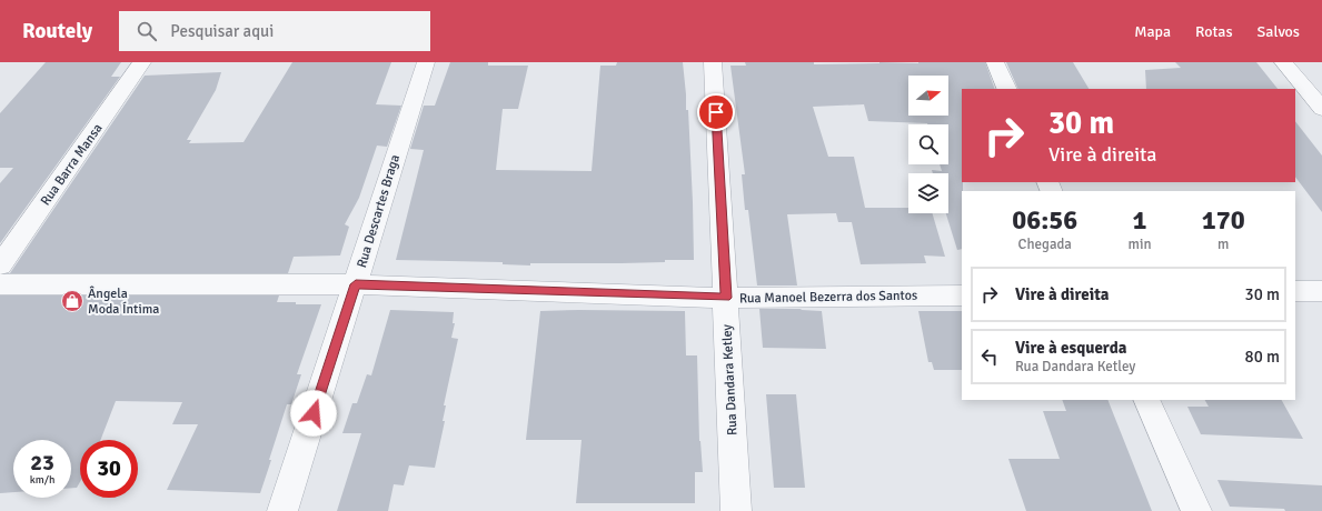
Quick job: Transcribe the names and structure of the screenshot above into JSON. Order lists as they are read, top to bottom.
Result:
{
  "streets": {
    "street": [
      "Rua Barra Mansa",
      "Rua Descartes Braga",
      "Rua Manoel Bezerra dos Santos",
      "Rua Dandara Ketley"
    ]
  },
  "crossings": [
    ["Rua Descartes Braga", "Rua Manoel Bezerra dos Santos"],
    ["Rua Manoel Bezerra dos Santos", "Rua Dandara Ketley"]
  ],
  "places": {
    "shop": ["Ângela Moda Íntima"]
  },
  "north": "right",
  "page": {
    "header": "Routely",
    "search": "Pesquisar aqui",
    "nav": ["Mapa", "Rotas", "Salvos"],
    "turn": ["30 m", "Vire à direita"],
    "eta": [
      "06:56",
      "Chegada",
      "1",
      "min",
      "170",
      "m"
    ],
    "list": [
      {
        "name": "Vire à direita",
        "value": "30 m"
      },
      {
        "name": "Vire à esquerda",
        "note": "Rua Dandara Ketley",
        "value": "80 m"
      }
    ],
    "speed": "23 km/h",
    "limit": "30"
  }
}
